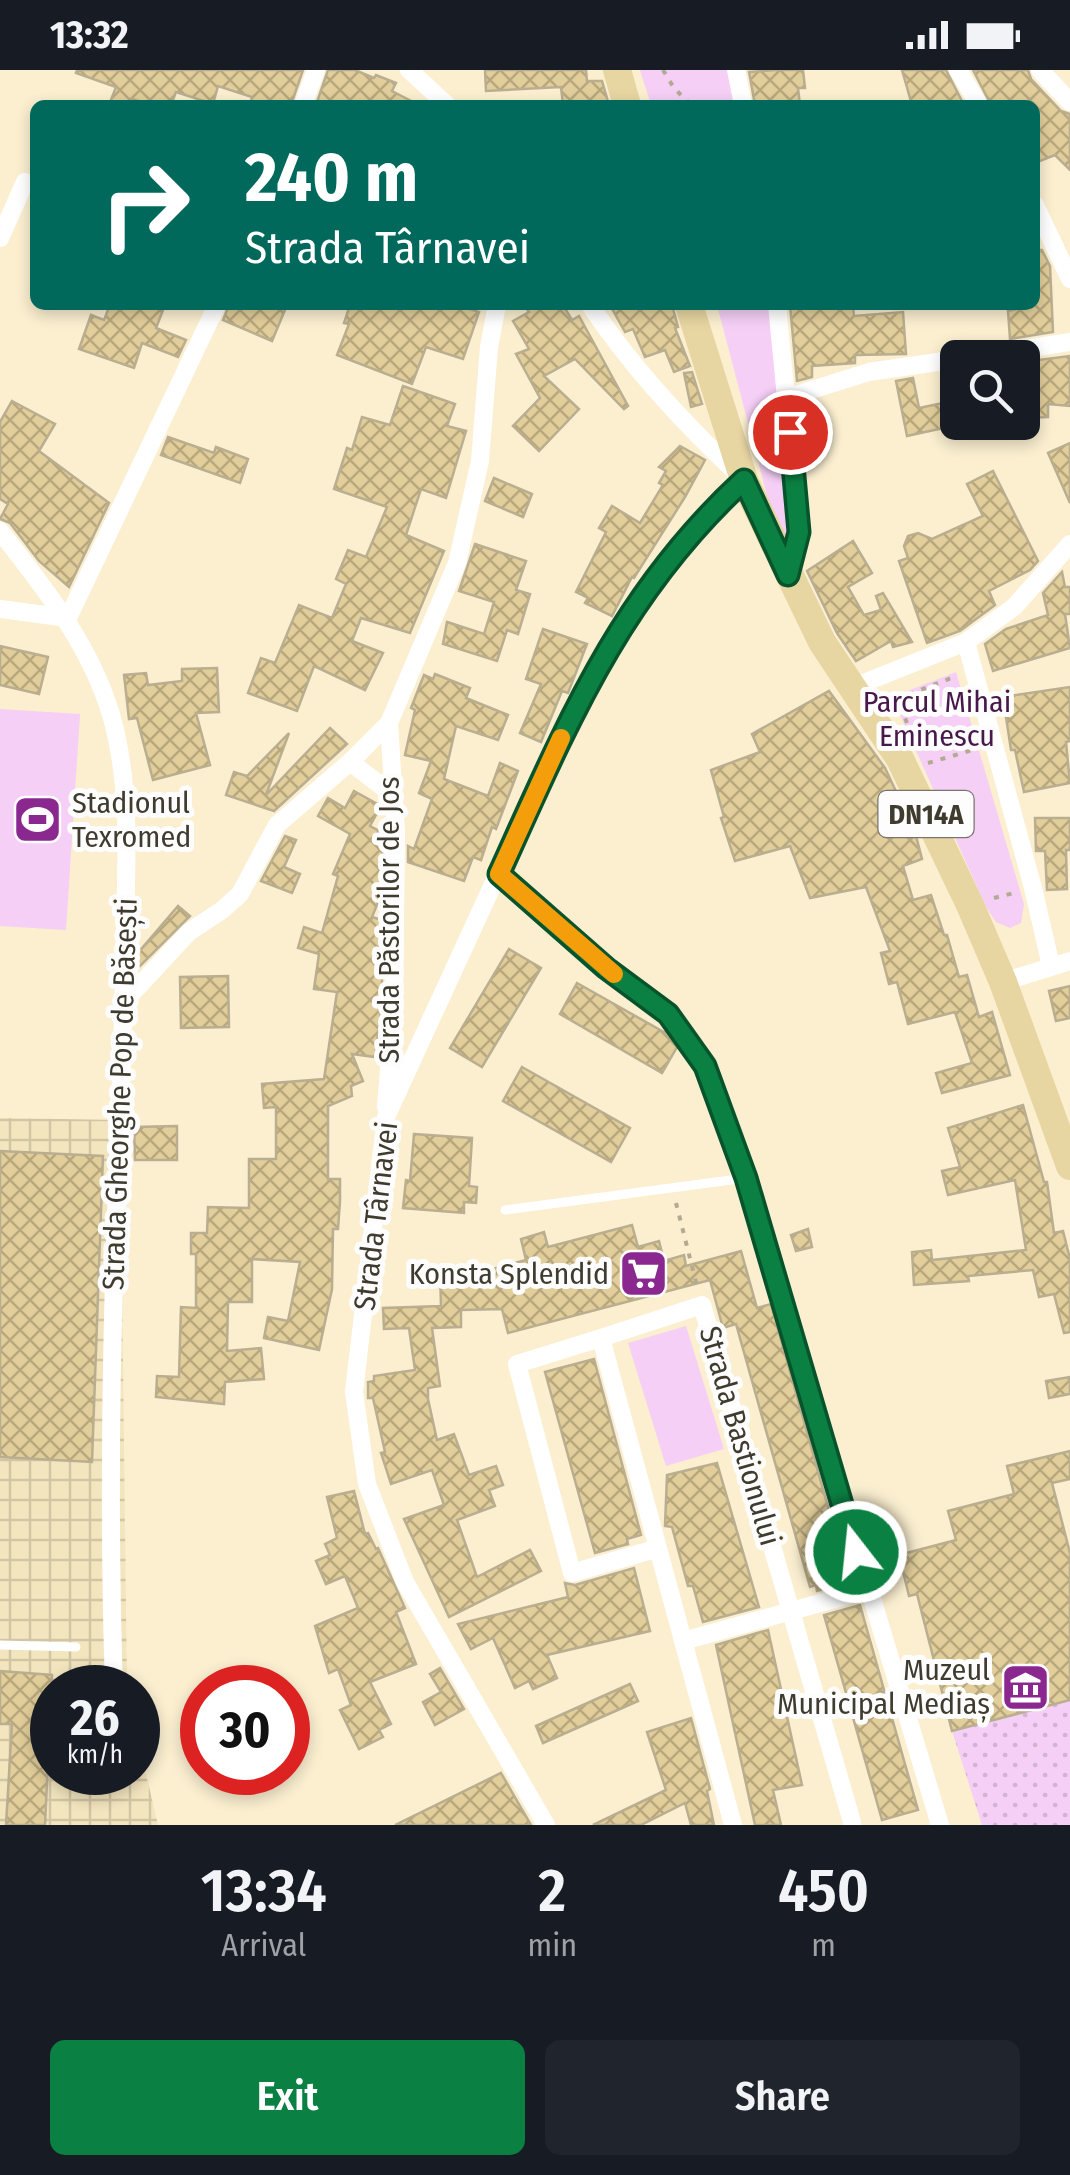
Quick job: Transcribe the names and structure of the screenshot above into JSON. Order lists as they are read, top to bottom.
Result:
{
  "streets": {
    "main road": ["DN14A"],
    "street": [
      "Strada Păstorilor de Jos",
      "Strada Gheorghe Pop de Băsești",
      "Strada Târnavei",
      "Strada Bastionului"
    ]
  },
  "crossings": [
    ["DN14A", "Strada Târnavei"],
    ["Strada Păstorilor de Jos", "Strada Gheorghe Pop de Băsești"],
    ["Strada Păstorilor de Jos", "Strada Târnavei"]
  ],
  "parks": ["Parcul Mihai Eminescu"],
  "places": {
    "sports": ["Stadionul Texromed"],
    "supermarket": ["Konsta Splendid"],
    "museum": ["Muzeul Municipal Mediaș"]
  },
  "page": {
    "status": "13:32",
    "turn": ["240 m", "Strada Târnavei"],
    "speed": "26 km/h",
    "limit": "30",
    "eta": [
      "13:34",
      "Arrival",
      "2",
      "min",
      "450",
      "m"
    ],
    "buttons": ["Exit", "Share"]
  }
}
